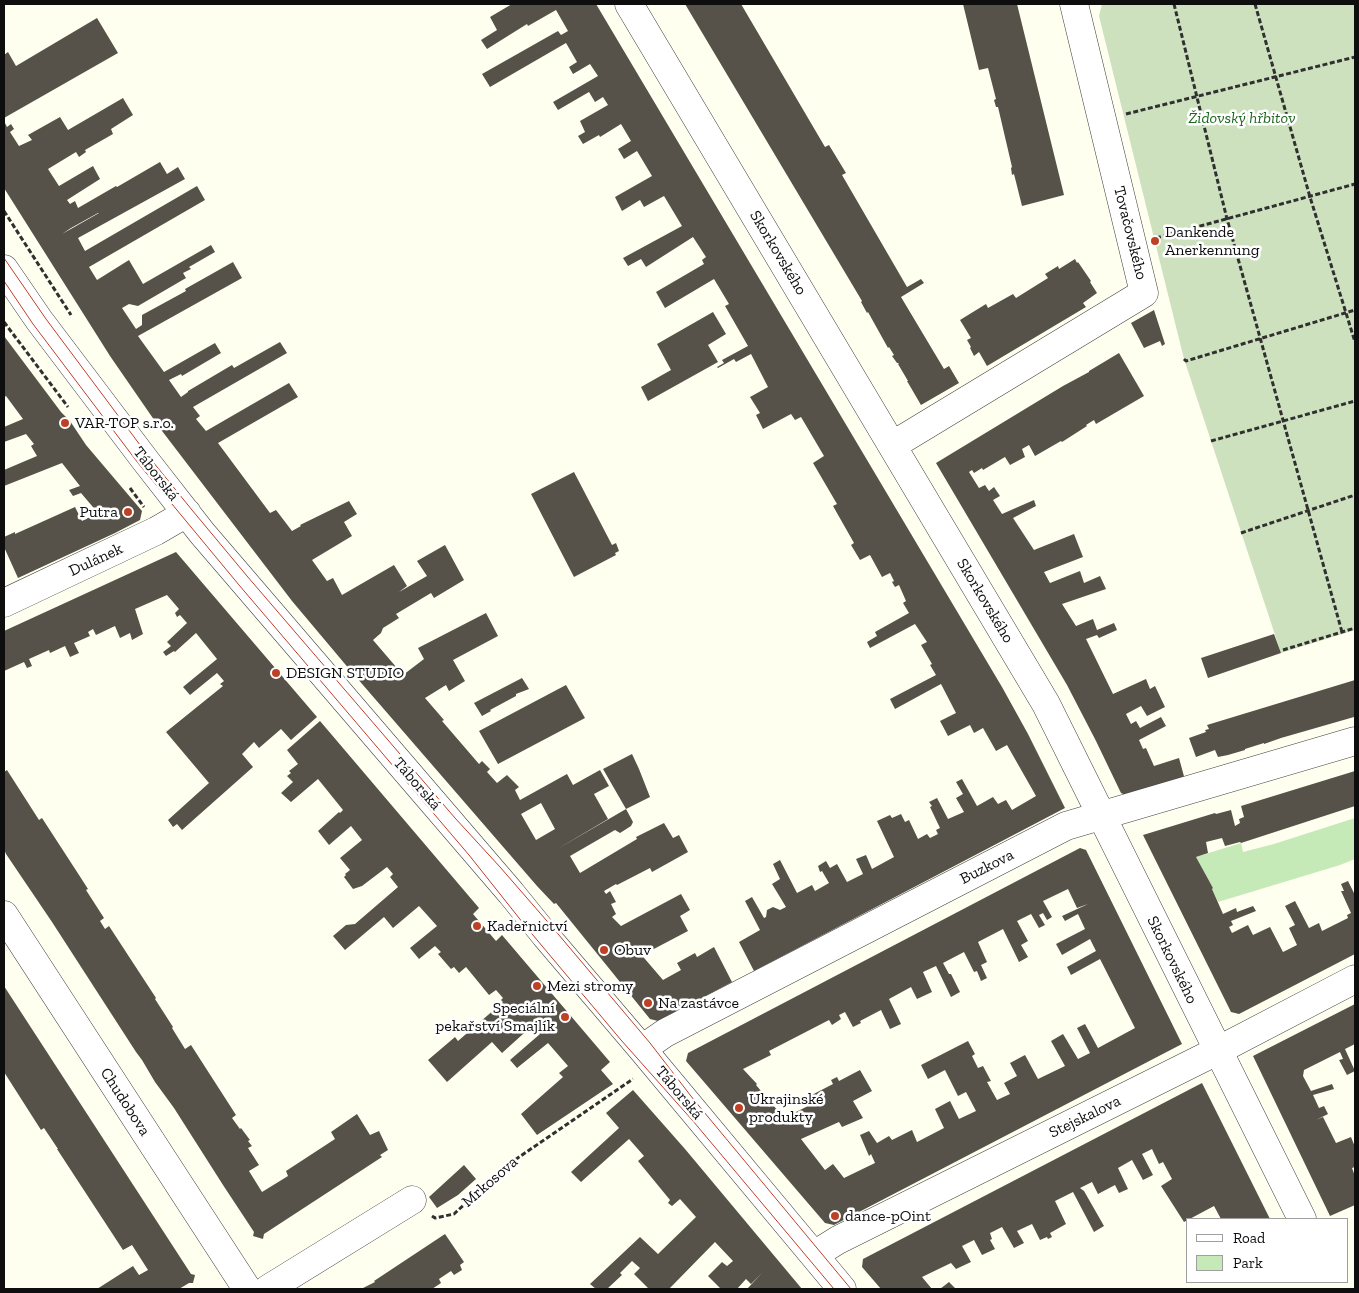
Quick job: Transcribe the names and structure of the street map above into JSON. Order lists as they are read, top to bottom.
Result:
{
  "streets": {
    "street": [
      "Tovačovského",
      "Skorkovského",
      "Táborská",
      "Dulánek",
      "Buzkova",
      "Chudobova",
      "Stejskalova"
    ],
    "path": ["Mrkosova"]
  },
  "crossings": [
    ["Tovačovského", "Skorkovského"],
    ["Skorkovského", "Buzkova"],
    ["Skorkovského", "Stejskalova"],
    ["Táborská", "Dulánek"],
    ["Táborská", "Buzkova"],
    ["Táborská", "Stejskalova"]
  ],
  "parks": ["Židovský hřbitov"],
  "places": [
    "Dankende Anerkennung",
    "VAR-TOP s.r.o.",
    "Putra",
    "DESIGN STUDIO",
    "Kadeřnictví",
    "Obuv",
    "Mezi stromy",
    "Na zastávce",
    "Speciální pekařství Smajlík",
    "Ukrajinské produkty",
    "dance-pOint"
  ],
  "legend": ["Road", "Park"]
}
